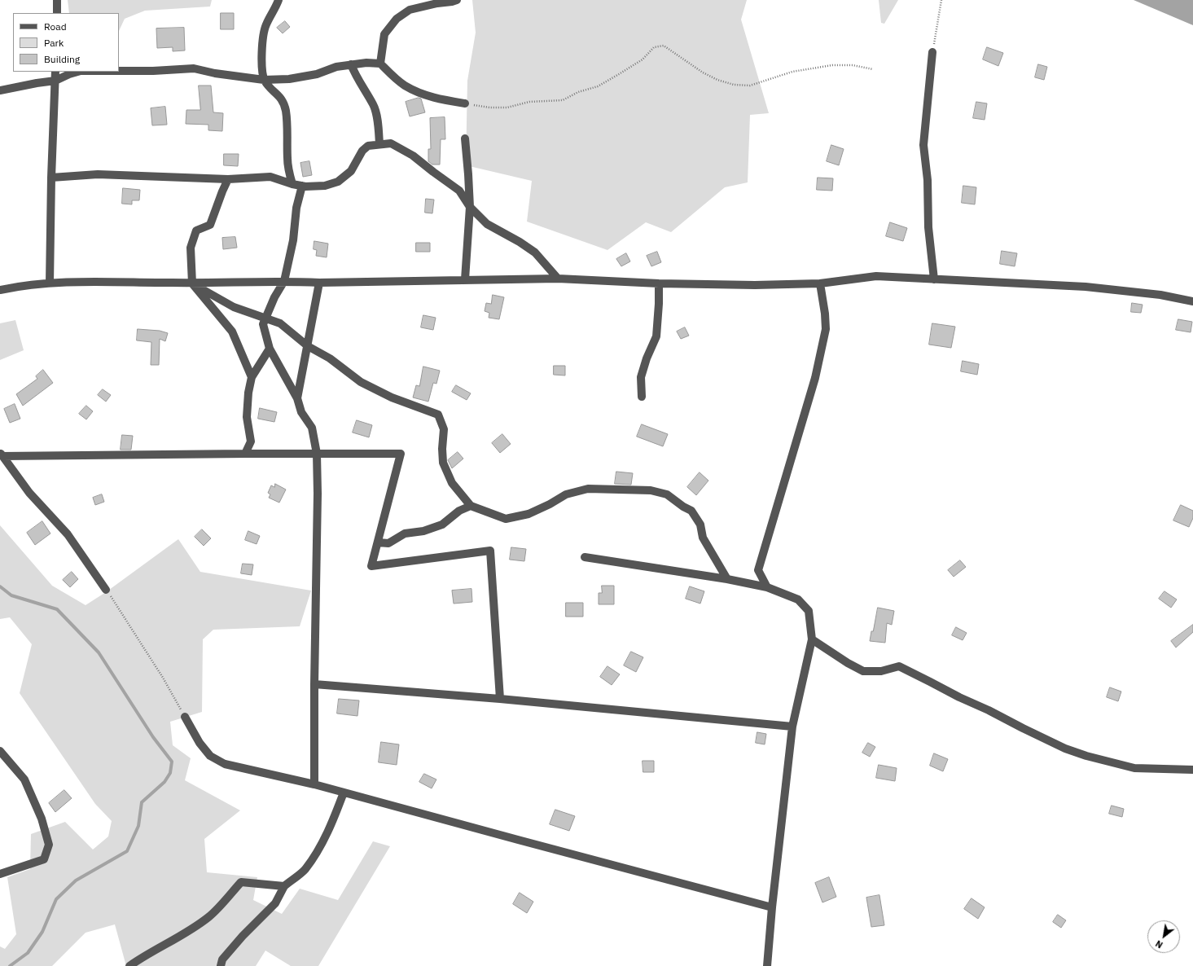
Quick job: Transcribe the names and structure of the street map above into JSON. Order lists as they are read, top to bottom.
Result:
{
  "legend": ["Road", "Park", "Building"],
  "north": "bottom left"
}
